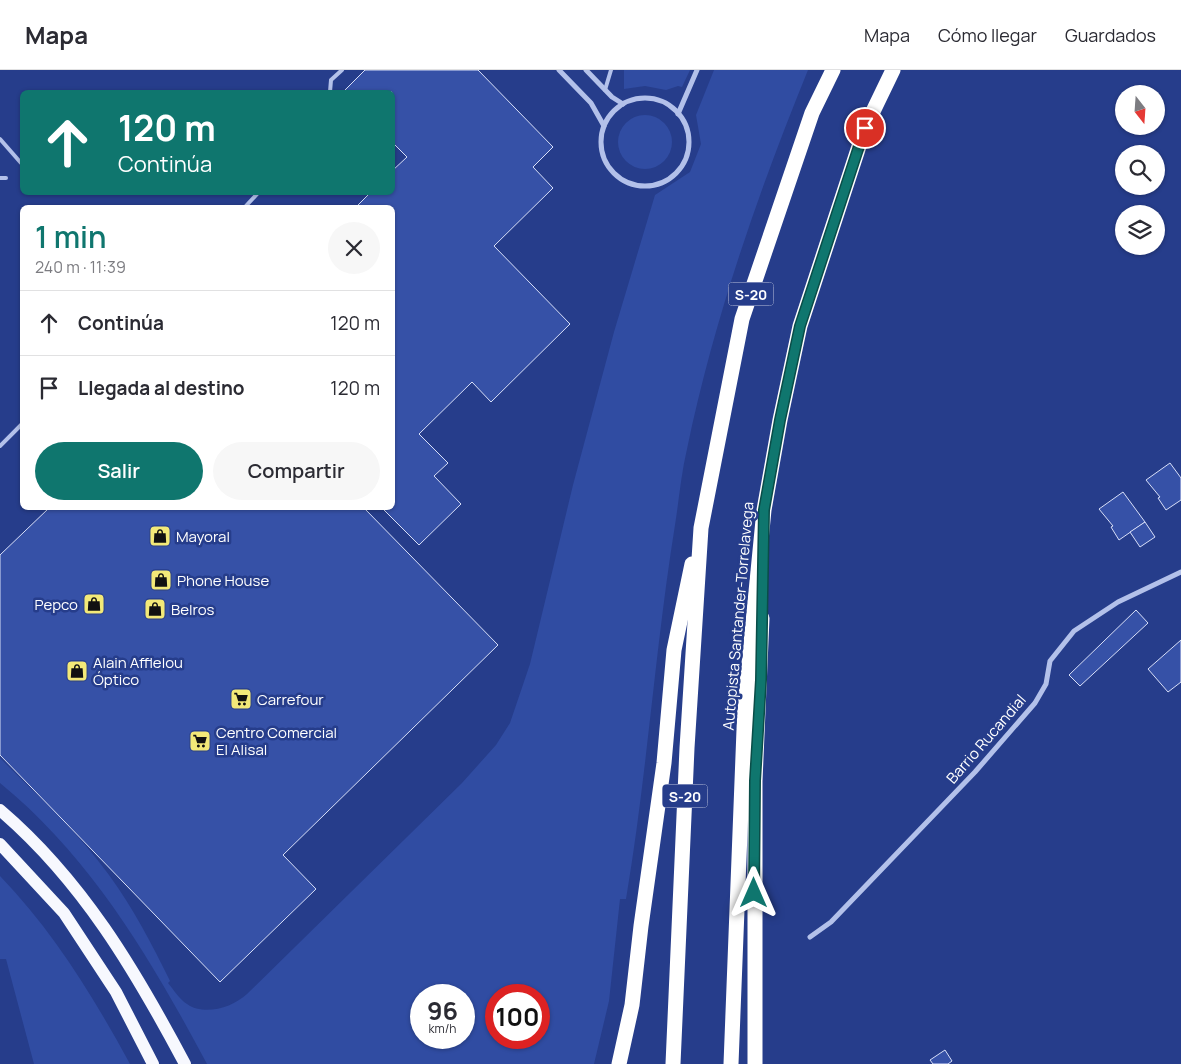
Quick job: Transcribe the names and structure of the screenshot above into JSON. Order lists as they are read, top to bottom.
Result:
{
  "streets": {
    "highway": ["S-20", "Autopista Santander-Torrelavega"],
    "street": ["Barrio Rucandial"]
  },
  "places": {
    "shop": [
      "Mayoral",
      "Phone House",
      "Pepco",
      "Belros",
      "Alain Afflelou Óptico"
    ],
    "supermarket": ["Carrefour", "Centro Comercial El Alisal"]
  },
  "north": "bottom",
  "page": {
    "header": "Mapa",
    "nav": ["Mapa", "Cómo llegar", "Guardados"],
    "turn": ["120 m", "Continúa"],
    "heading": ["1 min", "240 m · 11:39"],
    "list": [
      {
        "name": "Continúa",
        "value": "120 m"
      },
      {
        "name": "Llegada al destino",
        "value": "120 m"
      }
    ],
    "buttons": ["Salir", "Compartir"],
    "speed": "96 km/h",
    "limit": "100"
  }
}
